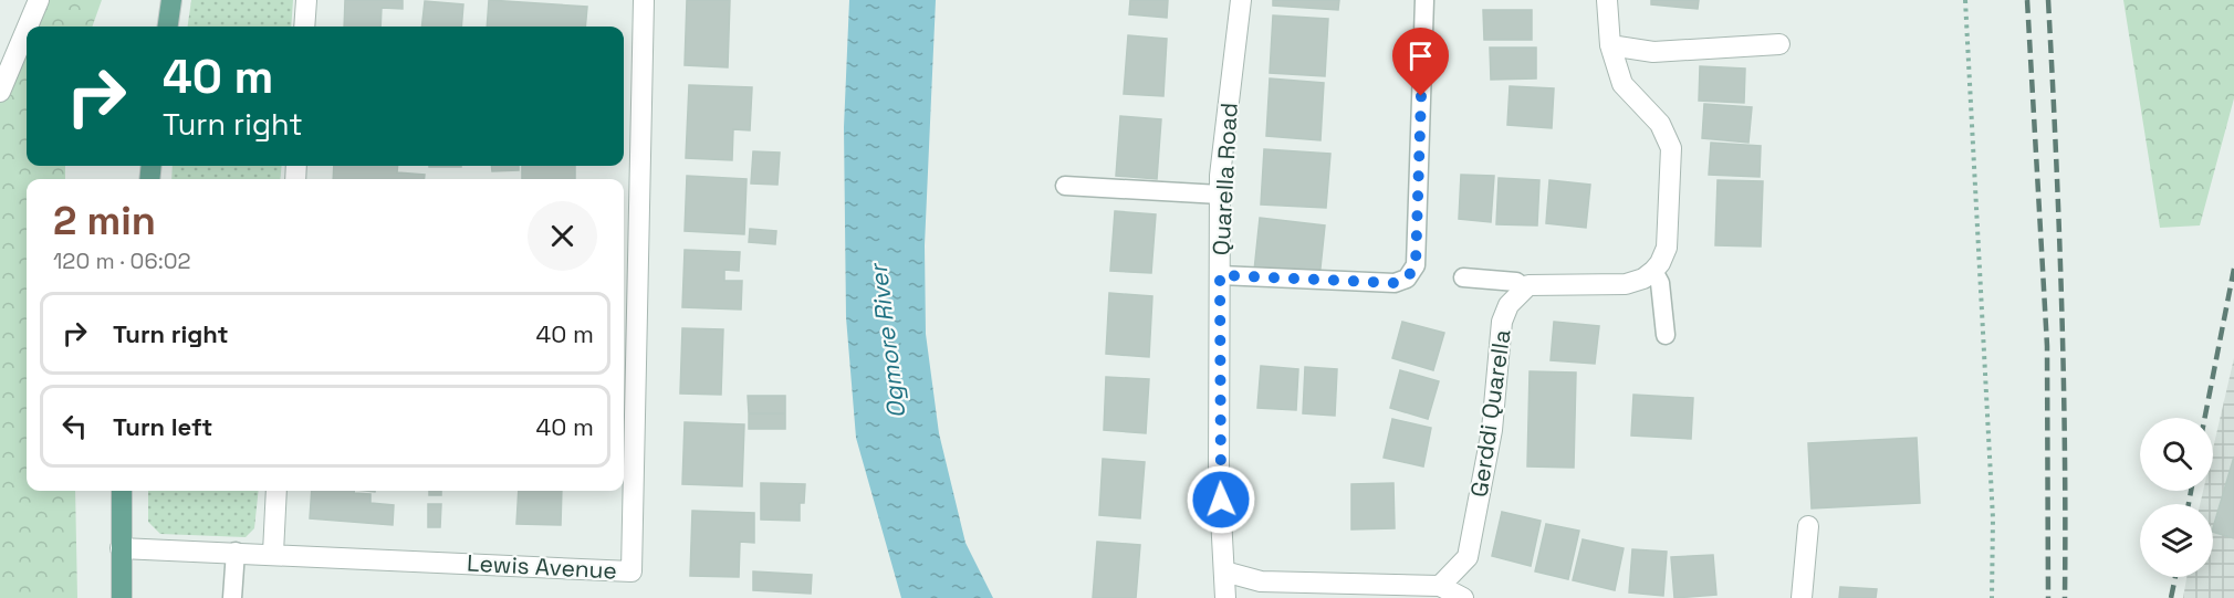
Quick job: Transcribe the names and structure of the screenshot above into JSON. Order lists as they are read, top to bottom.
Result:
{
  "streets": {
    "street": ["Quarella Road", "Gerddi Quarella", "Lewis Avenue"]
  },
  "water": ["Ogmore River"],
  "page": {
    "turn": ["40 m", "Turn right"],
    "heading": ["2 min", "120 m · 06:02"],
    "list": [
      {
        "name": "Turn right",
        "value": "40 m"
      },
      {
        "name": "Turn left",
        "value": "40 m"
      }
    ]
  }
}
